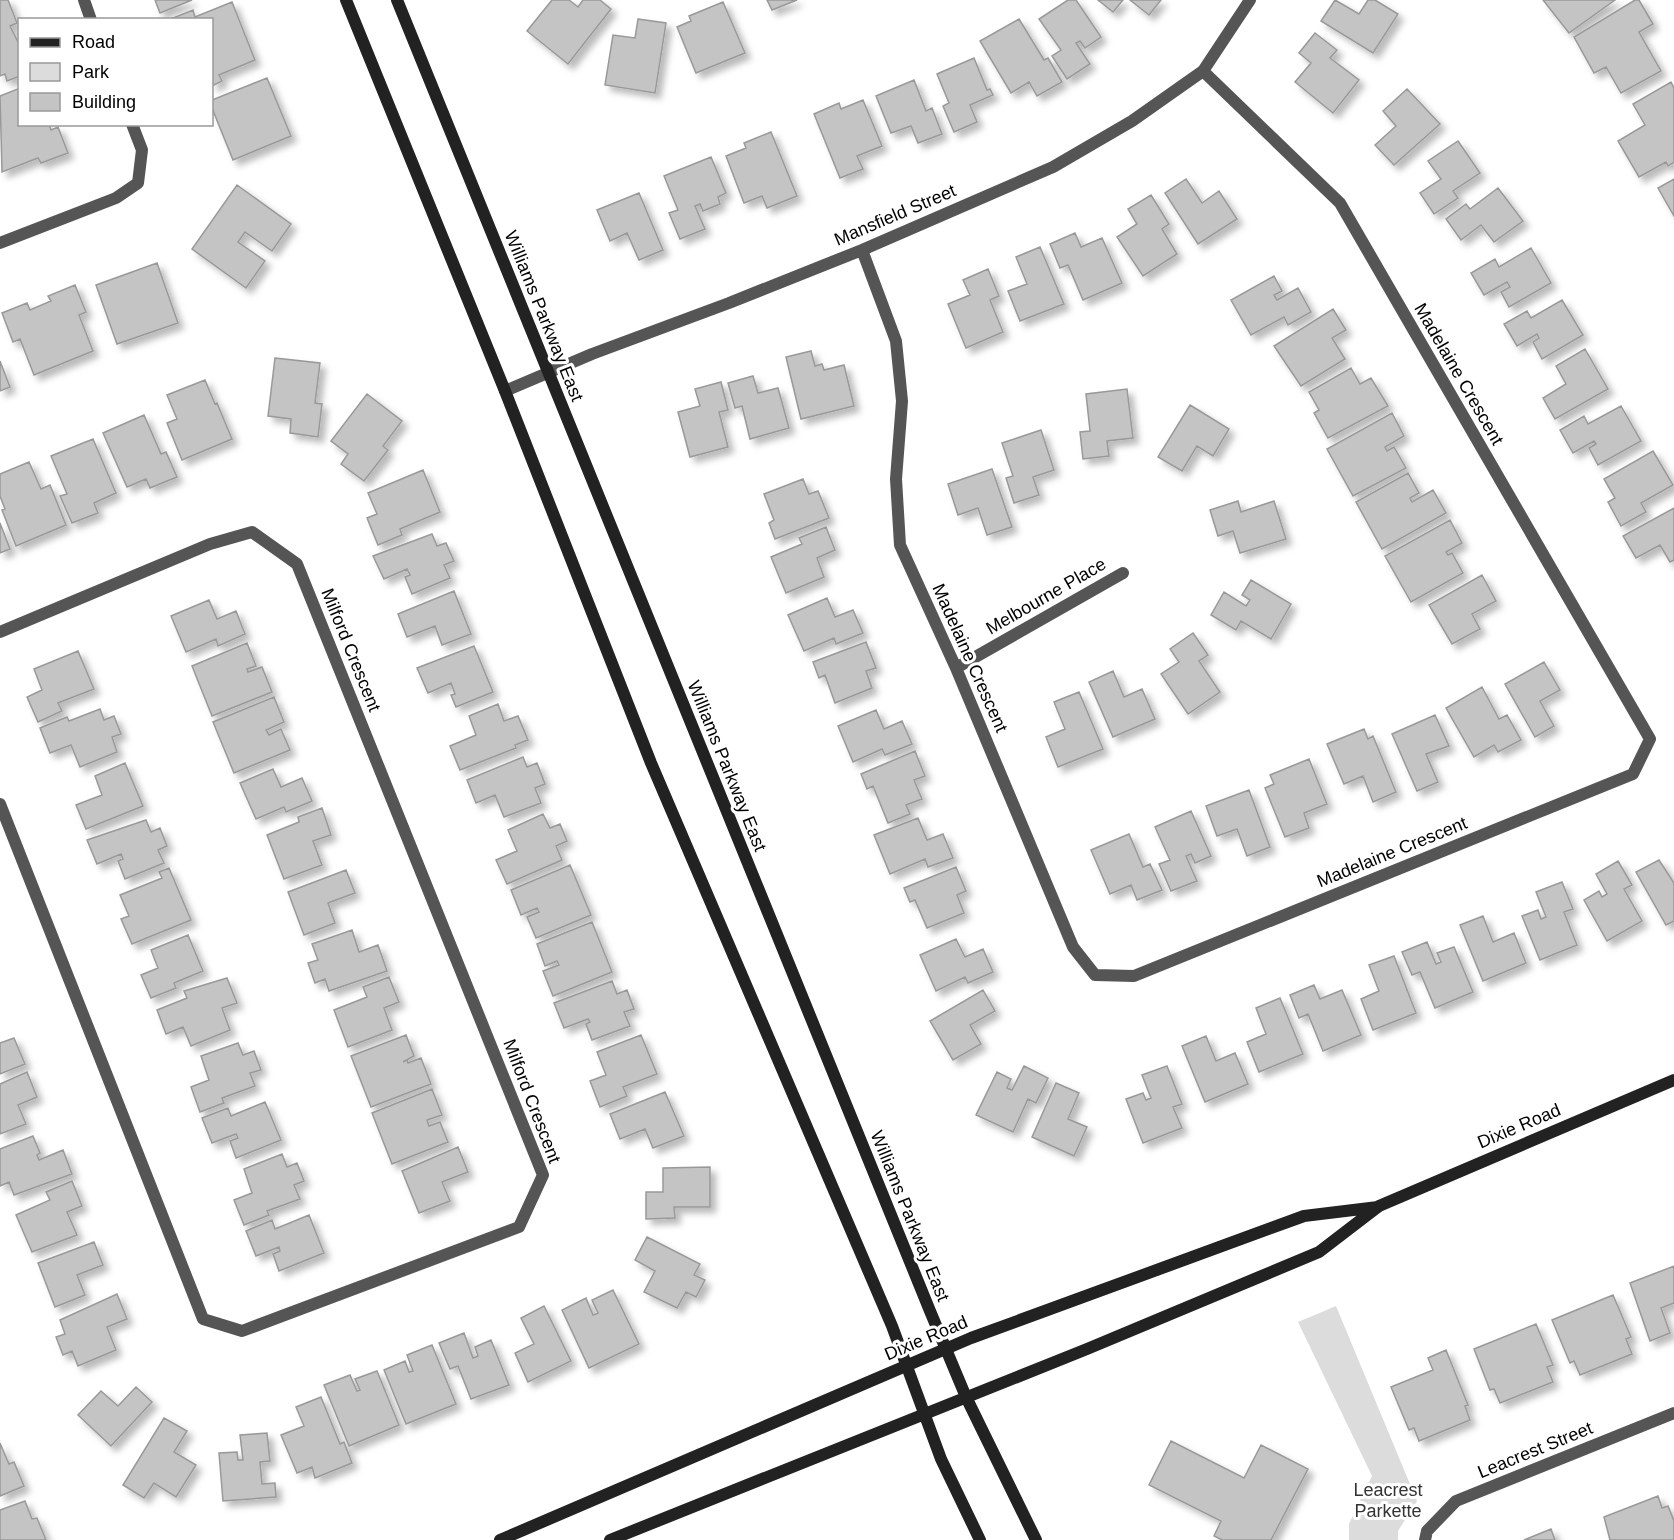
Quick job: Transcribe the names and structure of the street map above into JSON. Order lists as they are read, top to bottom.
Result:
{
  "streets": {
    "main road": ["Williams Parkway East", "Dixie Road"],
    "street": [
      "Mansfield Street",
      "Madelaine Crescent",
      "Melbourne Place",
      "Milford Crescent",
      "Leacrest Street"
    ]
  },
  "crossings": [
    ["Mansfield Street", "Williams Parkway East"],
    ["Mansfield Street", "Madelaine Crescent"],
    ["Williams Parkway East", "Dixie Road"],
    ["Madelaine Crescent", "Melbourne Place"]
  ],
  "parks": ["Leacrest Parkette"],
  "legend": ["Road", "Park", "Building"]
}
